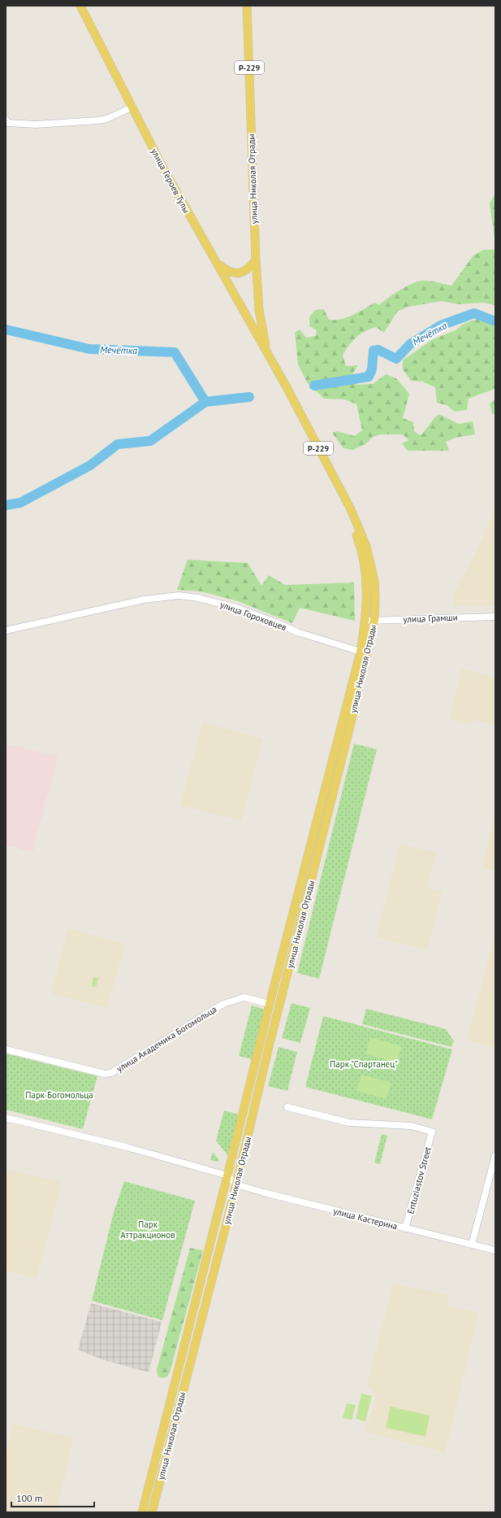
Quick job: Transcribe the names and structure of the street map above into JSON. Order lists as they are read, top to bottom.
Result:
{
  "streets": {
    "main road": ["Р-229", "улица Николая Отрады", "улица Героев Тулы"],
    "street": [
      "улица Гороховцев",
      "улица Грамши",
      "улица Академика Богомольца",
      "Entuziastov Street",
      "улица Кастерина"
    ]
  },
  "crossings": [
    ["улица Николая Отрады", "улица Героев Тулы"],
    ["улица Николая Отрады", "улица Гороховцев"],
    ["улица Николая Отрады", "улица Грамши"],
    ["улица Николая Отрады", "улица Академика Богомольца"],
    ["улица Николая Отрады", "улица Кастерина"],
    ["Entuziastov Street", "улица Кастерина"]
  ],
  "water": ["Мечётка"],
  "parks": ["Парк \"Спартанец\"", "Парк Богомольца", "Парк Аттракционов"],
  "scale_bar": "100 m"
}
